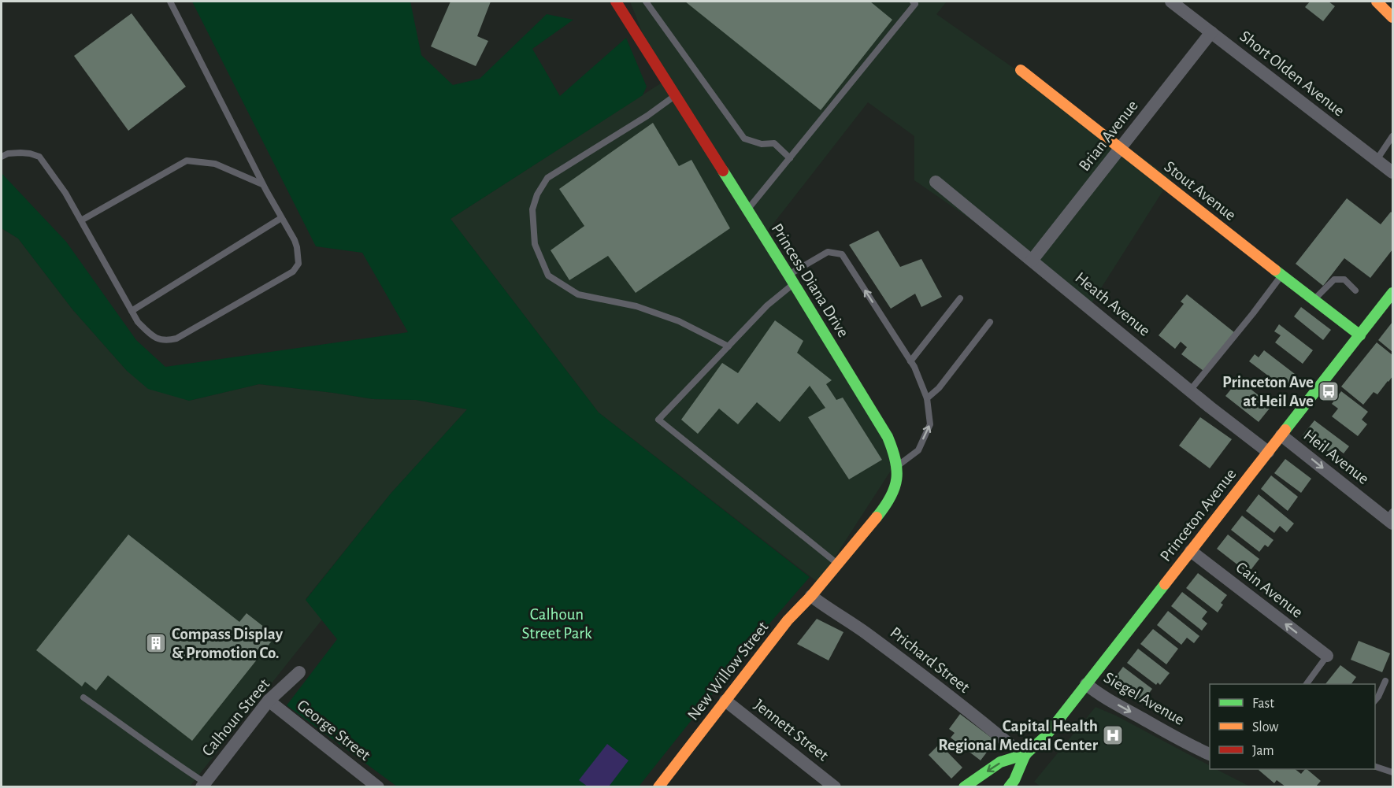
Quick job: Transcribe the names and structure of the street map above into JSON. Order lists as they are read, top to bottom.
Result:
{
  "streets": {
    "street": [
      "Short Olden Avenue",
      "Brian Avenue",
      "Stout Avenue",
      "Princess Diana Drive",
      "Heath Avenue",
      "Heil Avenue",
      "Princeton Avenue",
      "Cain Avenue",
      "Prichard Street",
      "New Willow Street",
      "Siegel Avenue",
      "Calhoun Street",
      "George Street",
      "Jennett Street"
    ]
  },
  "crossings": [
    ["Short Olden Avenue", "Brian Avenue"],
    ["Brian Avenue", "Stout Avenue"],
    ["Brian Avenue", "Heath Avenue"],
    ["Stout Avenue", "Princeton Avenue"],
    ["Princess Diana Drive", "New Willow Street"],
    ["Heath Avenue", "Princeton Avenue"],
    ["Heil Avenue", "Princeton Avenue"],
    ["Princeton Avenue", "Cain Avenue"],
    ["Princeton Avenue", "Prichard Street"],
    ["Princeton Avenue", "Siegel Avenue"],
    ["Prichard Street", "New Willow Street"],
    ["New Willow Street", "Jennett Street"],
    ["Calhoun Street", "George Street"]
  ],
  "one_way": ["Heil Avenue", "Cain Avenue", "Siegel Avenue"],
  "parks": ["Calhoun Street Park"],
  "places": {
    "bus stop": ["Princeton Ave at Heil Ave"],
    "building": ["Compass Display & Promotion Co."],
    "hospital": ["Capital Health Regional Medical Center"]
  },
  "legend": ["Fast", "Slow", "Jam"]
}
